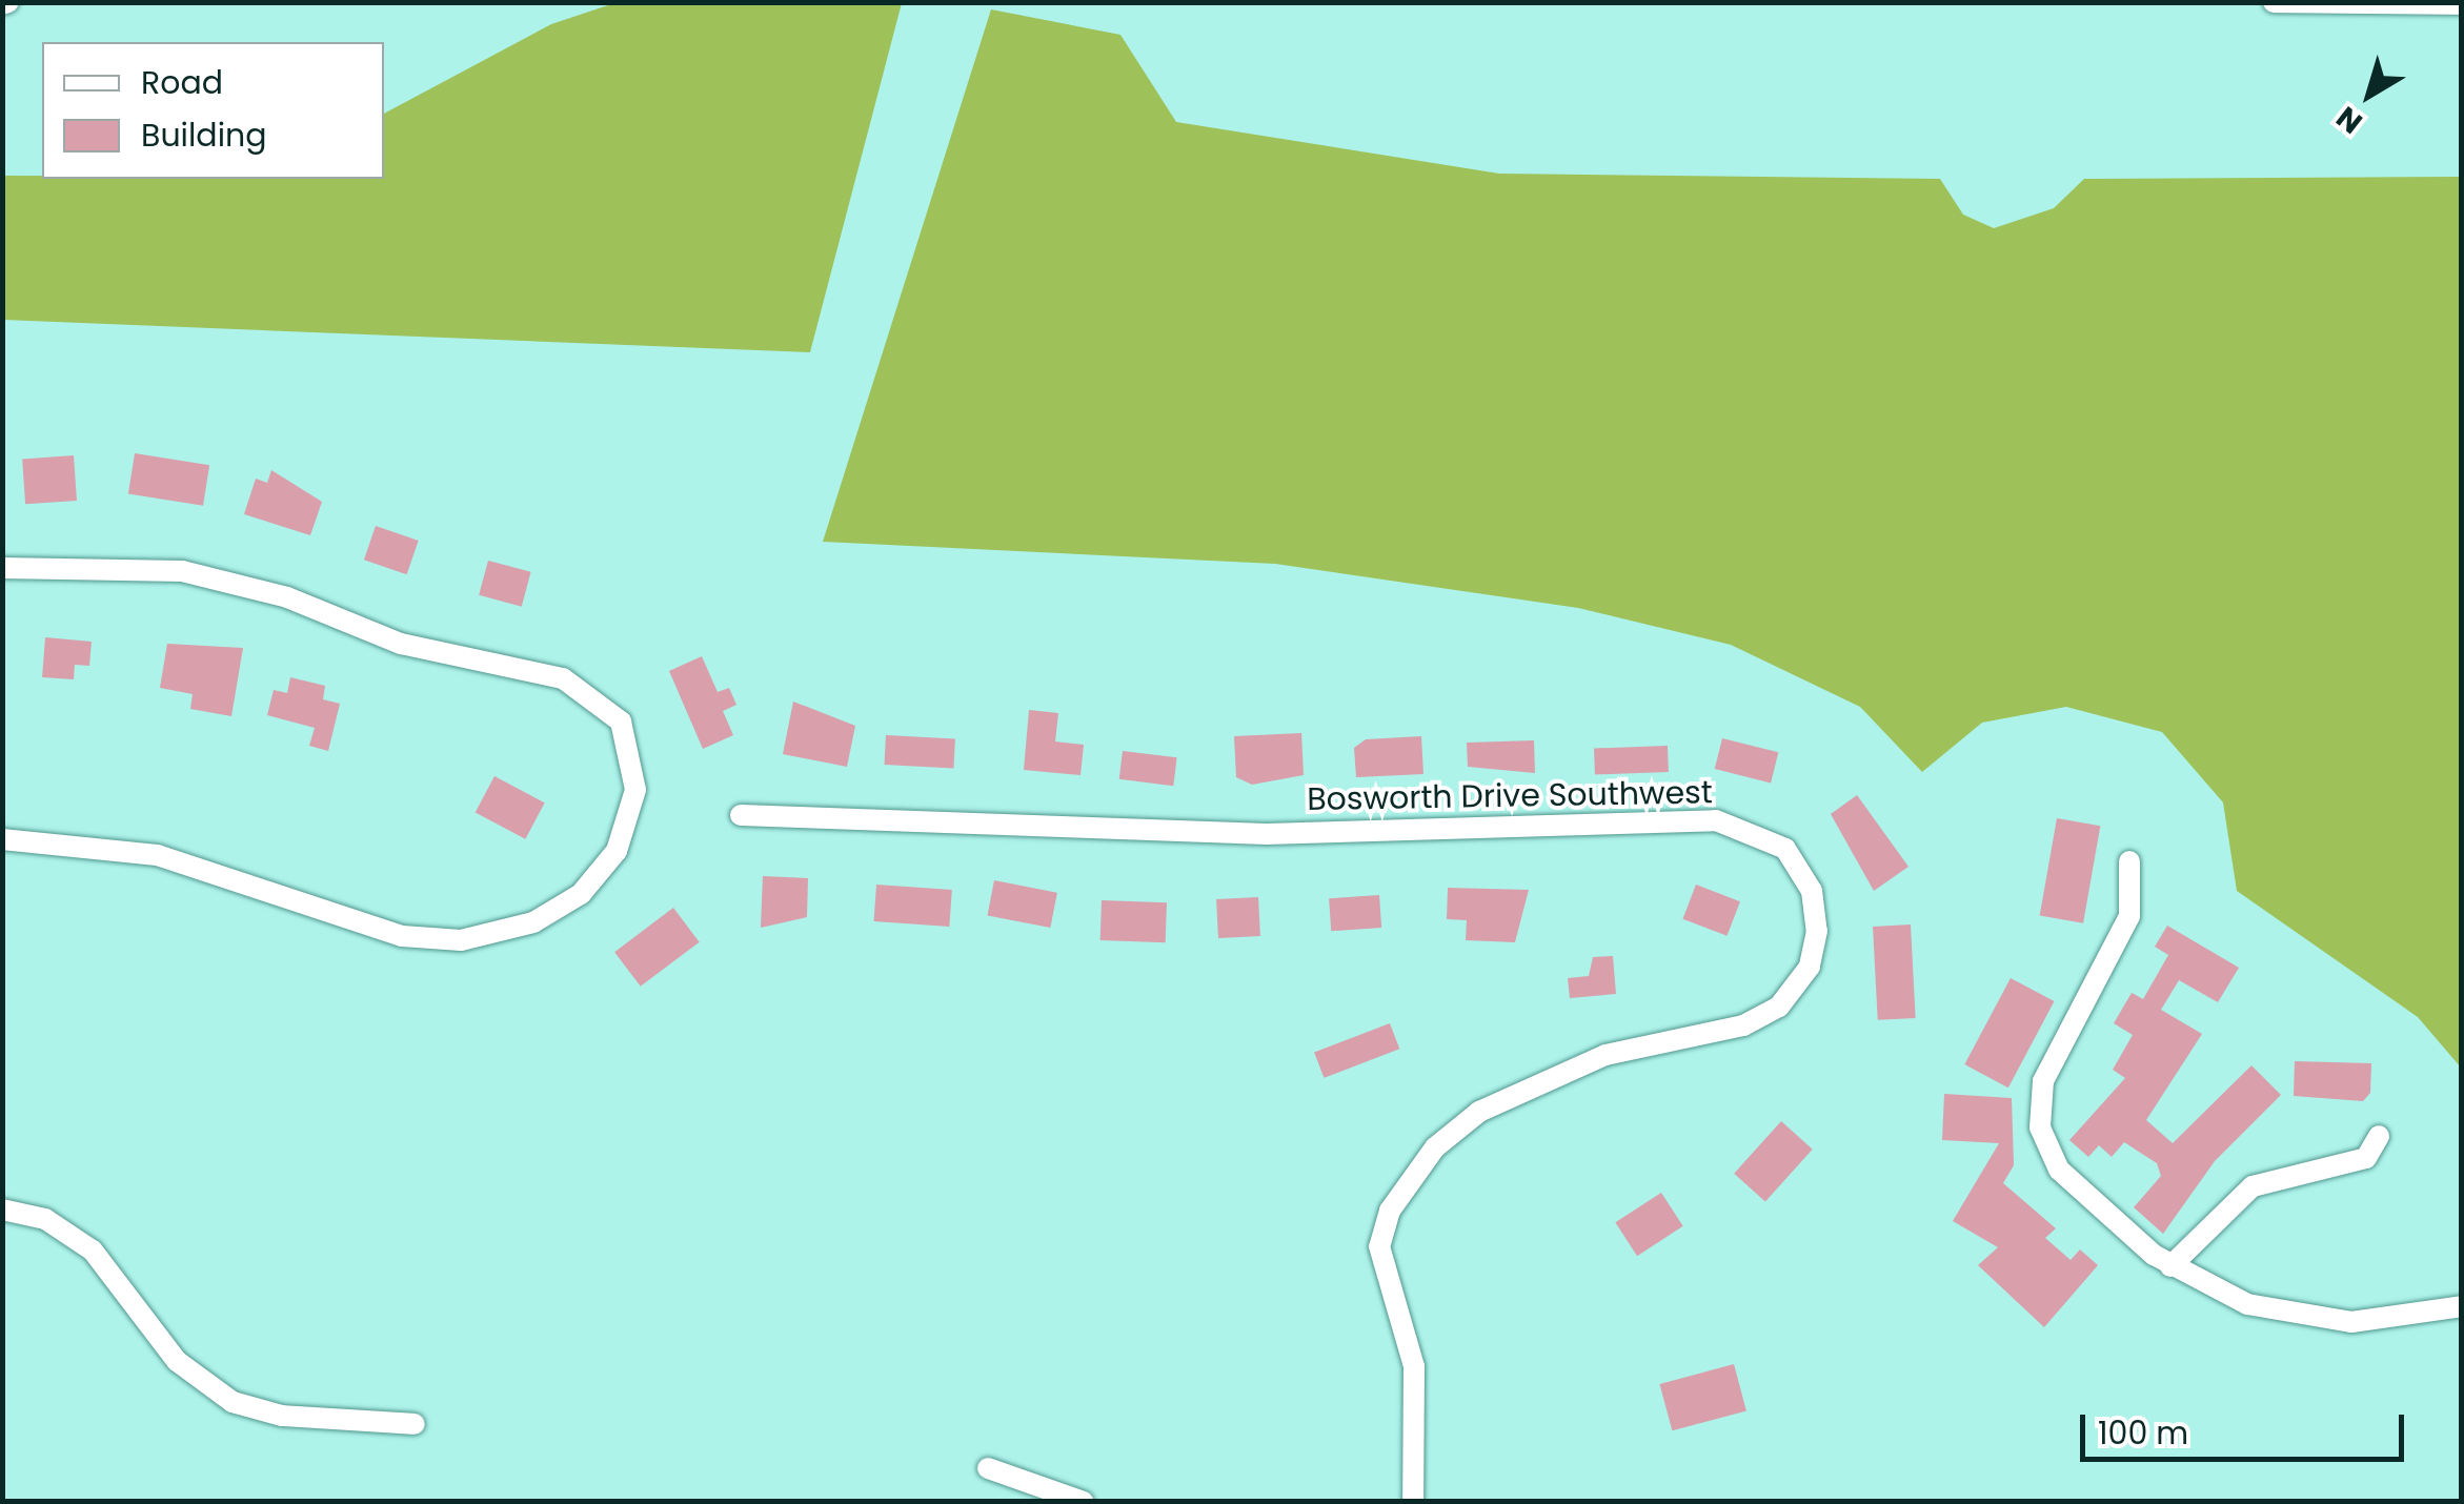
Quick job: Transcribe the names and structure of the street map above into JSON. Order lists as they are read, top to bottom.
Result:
{
  "streets": {
    "street": ["Bosworth Drive Southwest"]
  },
  "legend": ["Road", "Building"],
  "scale_bar": "100 m",
  "north": "bottom left"
}
